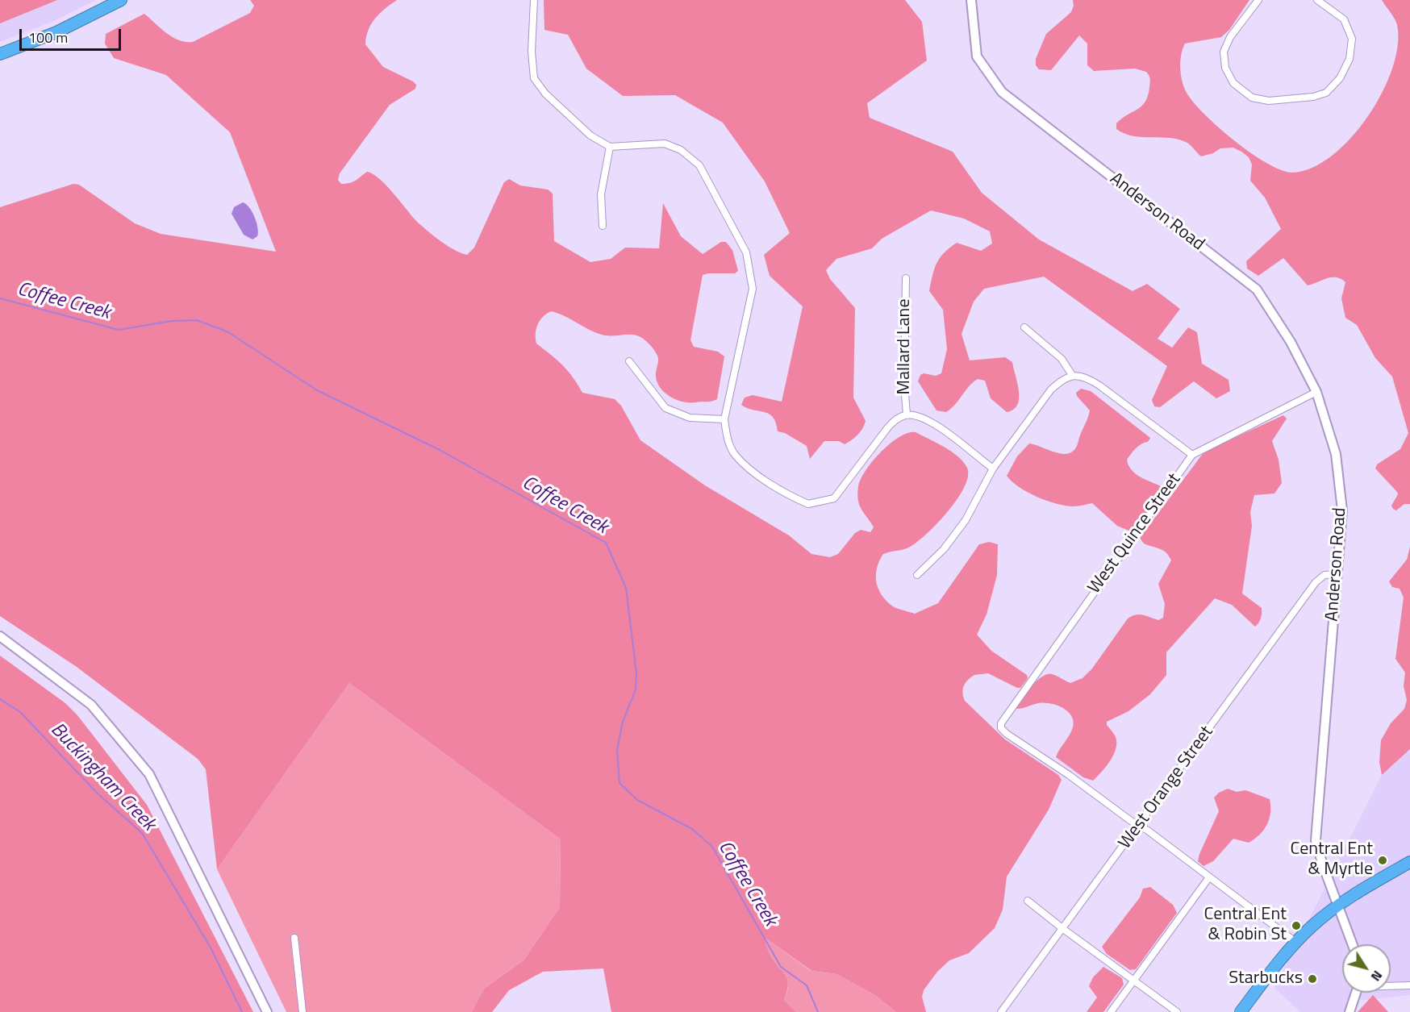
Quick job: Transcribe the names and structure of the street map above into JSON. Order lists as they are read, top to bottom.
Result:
{
  "streets": {
    "street": [
      "Anderson Road",
      "Mallard Lane",
      "West Quince Street",
      "West Orange Street"
    ]
  },
  "crossings": [
    ["Anderson Road", "West Quince Street"],
    ["Anderson Road", "West Orange Street"],
    ["West Quince Street", "West Orange Street"]
  ],
  "water": ["Coffee Creek", "Buckingham Creek"],
  "places": ["Central Ent & Myrtle", "Central Ent & Robin St", "Starbucks"],
  "scale_bar": "100 m",
  "north": "bottom right"
}
